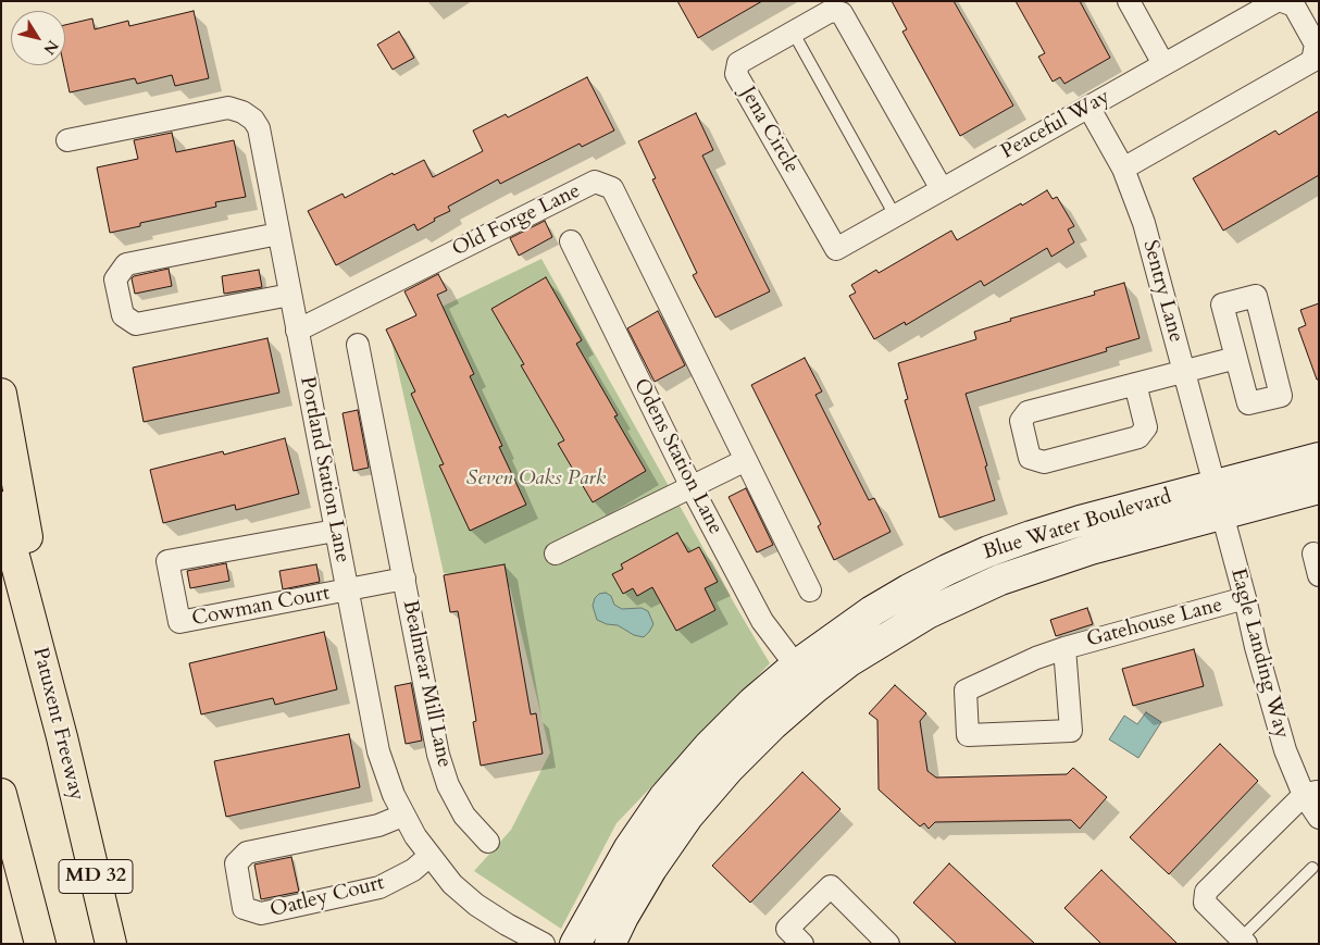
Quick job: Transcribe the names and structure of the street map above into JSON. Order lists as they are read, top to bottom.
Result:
{
  "streets": {
    "highway": ["Patuxent Freeway", "MD 32"],
    "street": [
      "Peaceful Way",
      "Jena Circle",
      "Old Forge Lane",
      "Sentry Lane",
      "Odens Station Lane",
      "Portland Station Lane",
      "Blue Water Boulevard",
      "Cowman Court",
      "Gatehouse Lane",
      "Eagle Landing Way",
      "Bealmear Mill Lane",
      "Oatley Court"
    ]
  },
  "crossings": [
    ["Peaceful Way", "Jena Circle"],
    ["Peaceful Way", "Sentry Lane"],
    ["Old Forge Lane", "Portland Station Lane"],
    ["Sentry Lane", "Blue Water Boulevard"],
    ["Sentry Lane", "Eagle Landing Way"],
    ["Odens Station Lane", "Blue Water Boulevard"],
    ["Portland Station Lane", "Cowman Court"],
    ["Portland Station Lane", "Bealmear Mill Lane"],
    ["Portland Station Lane", "Oatley Court"],
    ["Blue Water Boulevard", "Eagle Landing Way"],
    ["Cowman Court", "Bealmear Mill Lane"],
    ["Gatehouse Lane", "Eagle Landing Way"]
  ],
  "parks": ["Seven Oaks Park"],
  "north": "bottom right"
}
